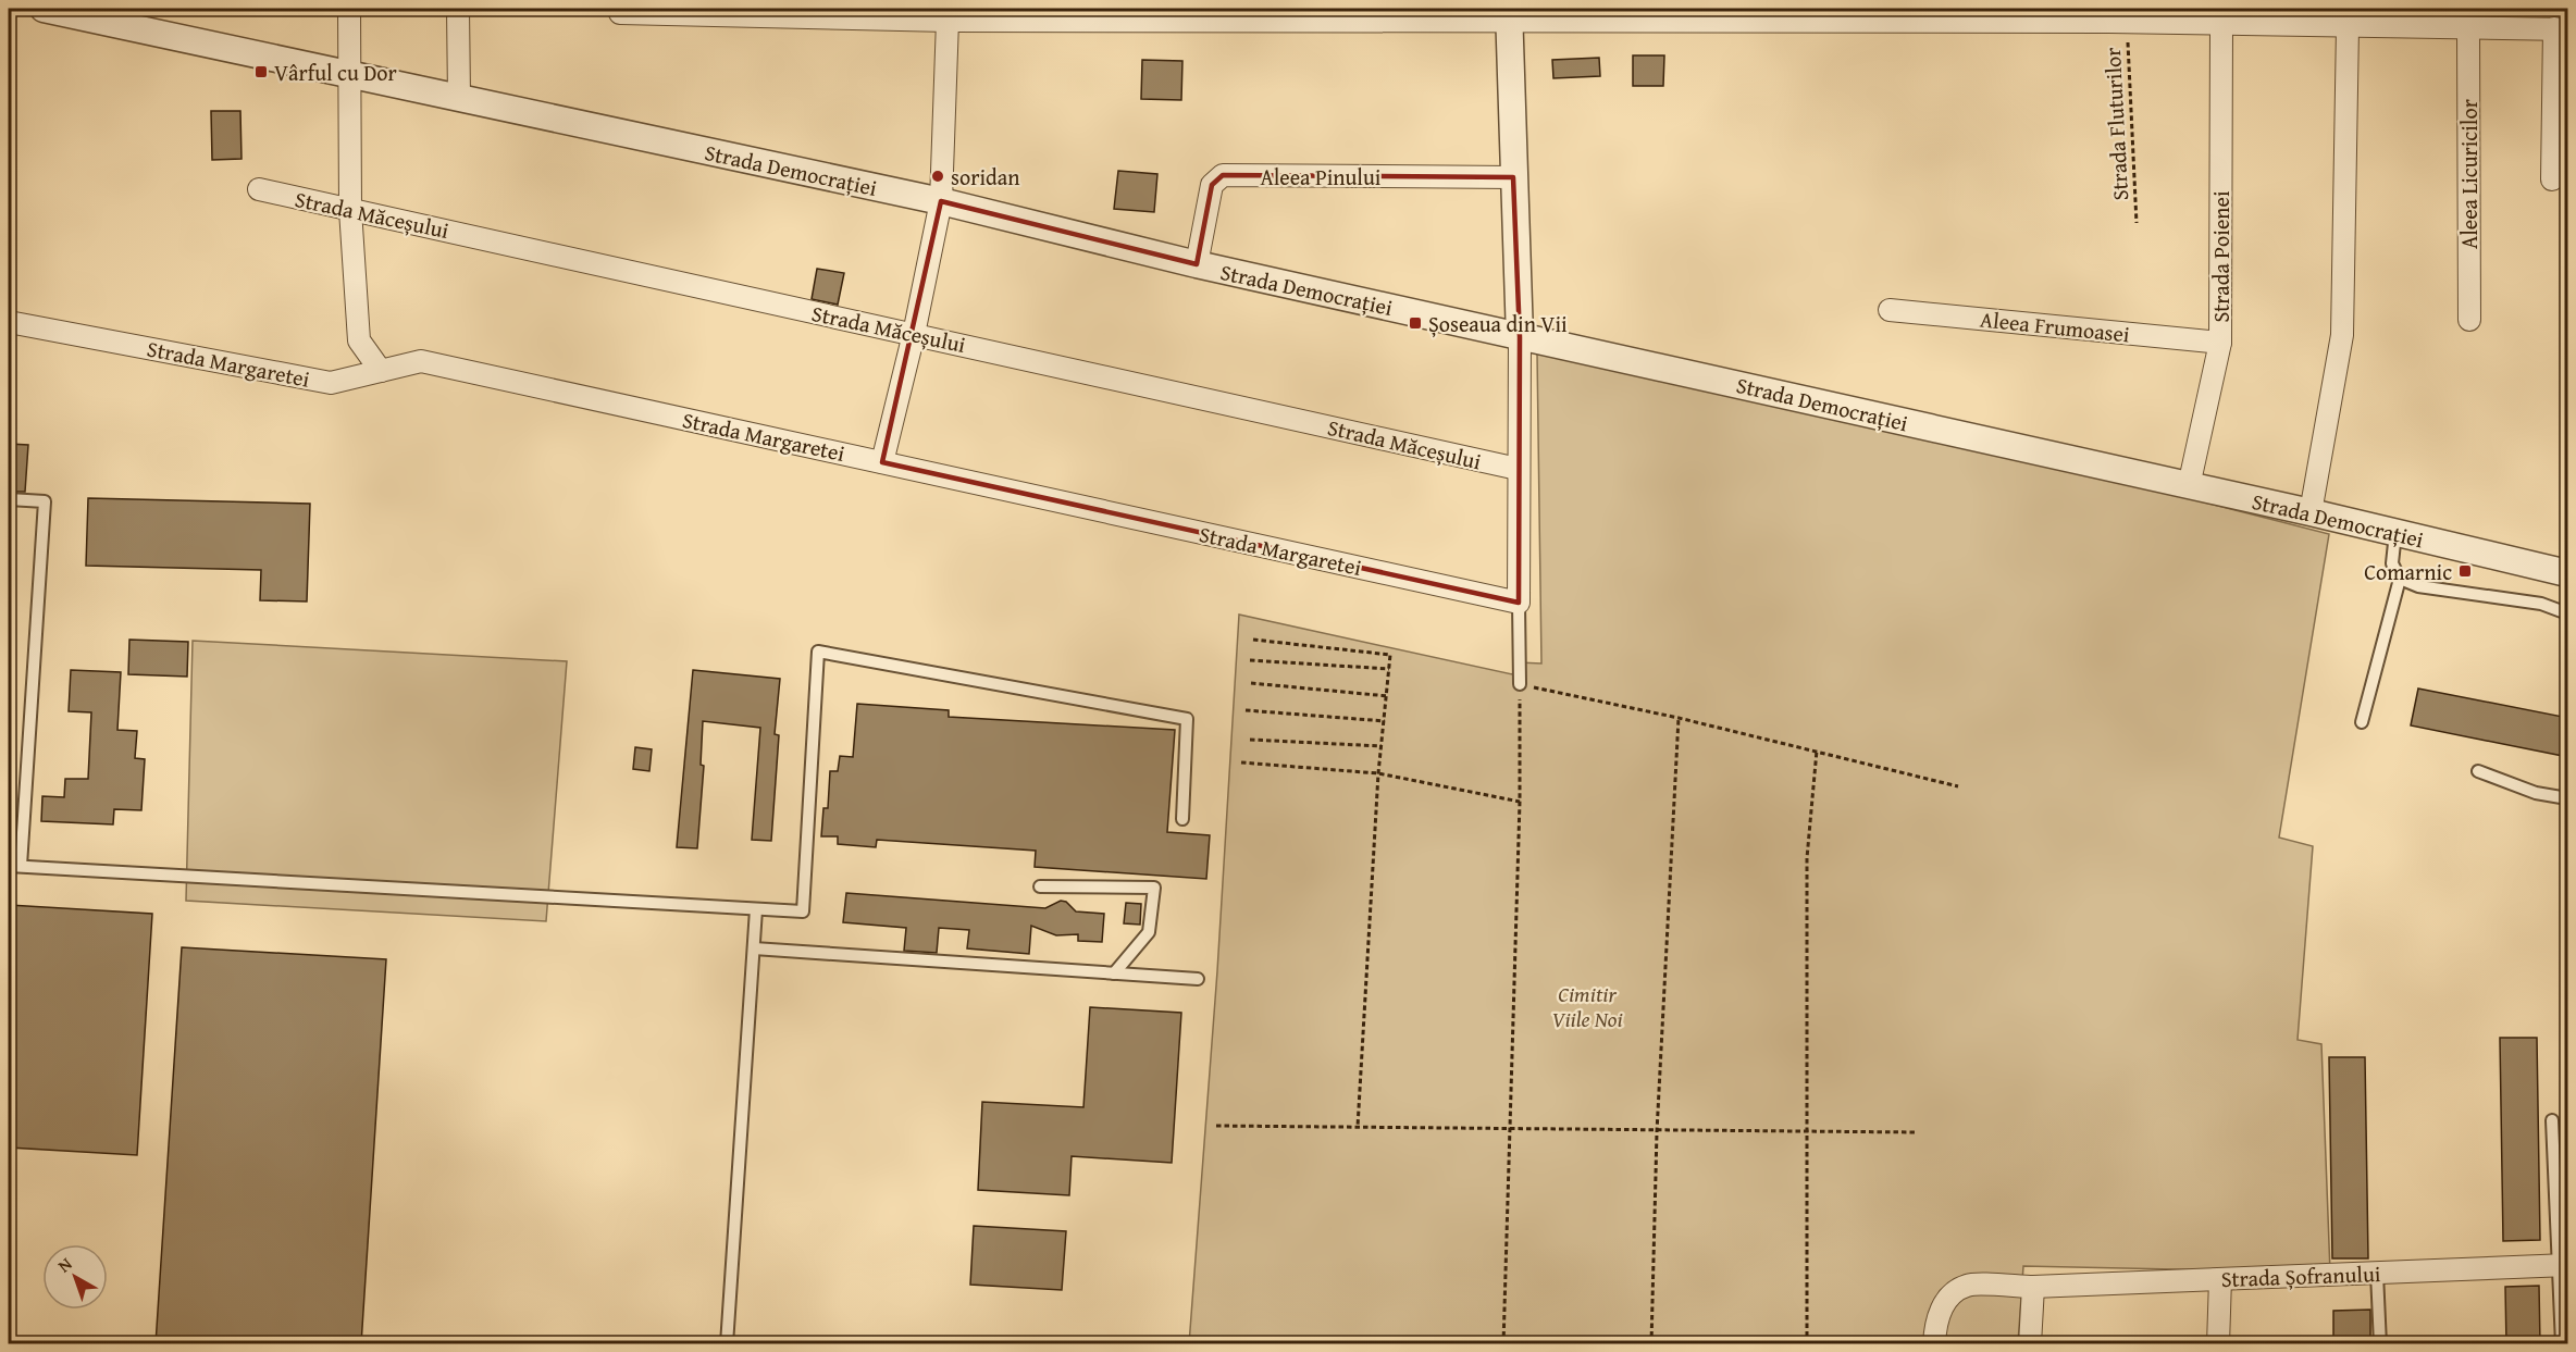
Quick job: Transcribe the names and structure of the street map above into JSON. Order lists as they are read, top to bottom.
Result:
{
  "streets": {
    "street": [
      "Strada Democrației",
      "Aleea Licuricilor",
      "Aleea Pinului",
      "Strada Măceșului",
      "Strada Poienei",
      "Aleea Frumoasei",
      "Strada Margaretei",
      "Strada Șofranului"
    ],
    "path": ["Strada Fluturilor"]
  },
  "crossings": [
    ["Strada Democrației", "Aleea Pinului"],
    ["Strada Democrației", "Strada Poienei"],
    ["Strada Poienei", "Aleea Frumoasei"]
  ],
  "parks": ["Cimitir Viile Noi"],
  "places": {
    "transit": ["Vârful cu Dor", "Șoseaua din Vii", "Comarnic"],
    "other": ["soridan"]
  },
  "north": "top left"
}
